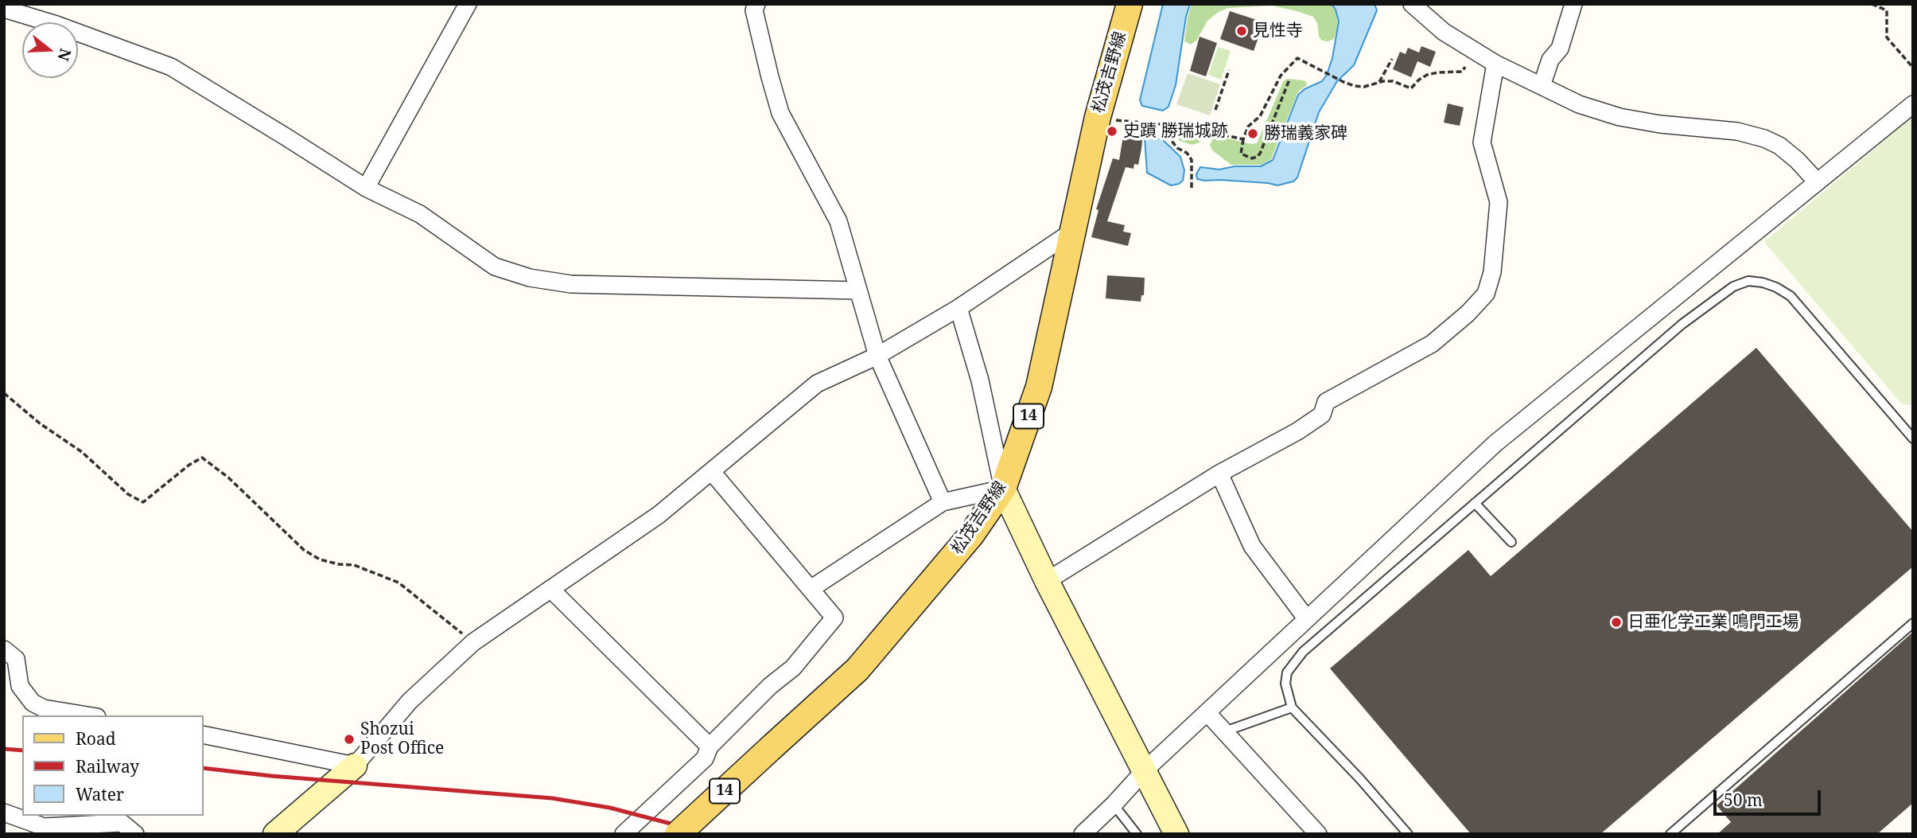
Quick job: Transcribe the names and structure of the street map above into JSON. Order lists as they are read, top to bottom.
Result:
{
  "streets": {
    "main road": ["松茂吉野線", "14"]
  },
  "places": [
    "見性寺",
    "史蹟 勝瑞城跡",
    "勝瑞義家碑",
    "日亜化学工業 鳴門工場",
    "Shozui Post Office"
  ],
  "legend": ["Road", "Railway", "Water"],
  "scale_bar": "50 m",
  "north": "right"
}
